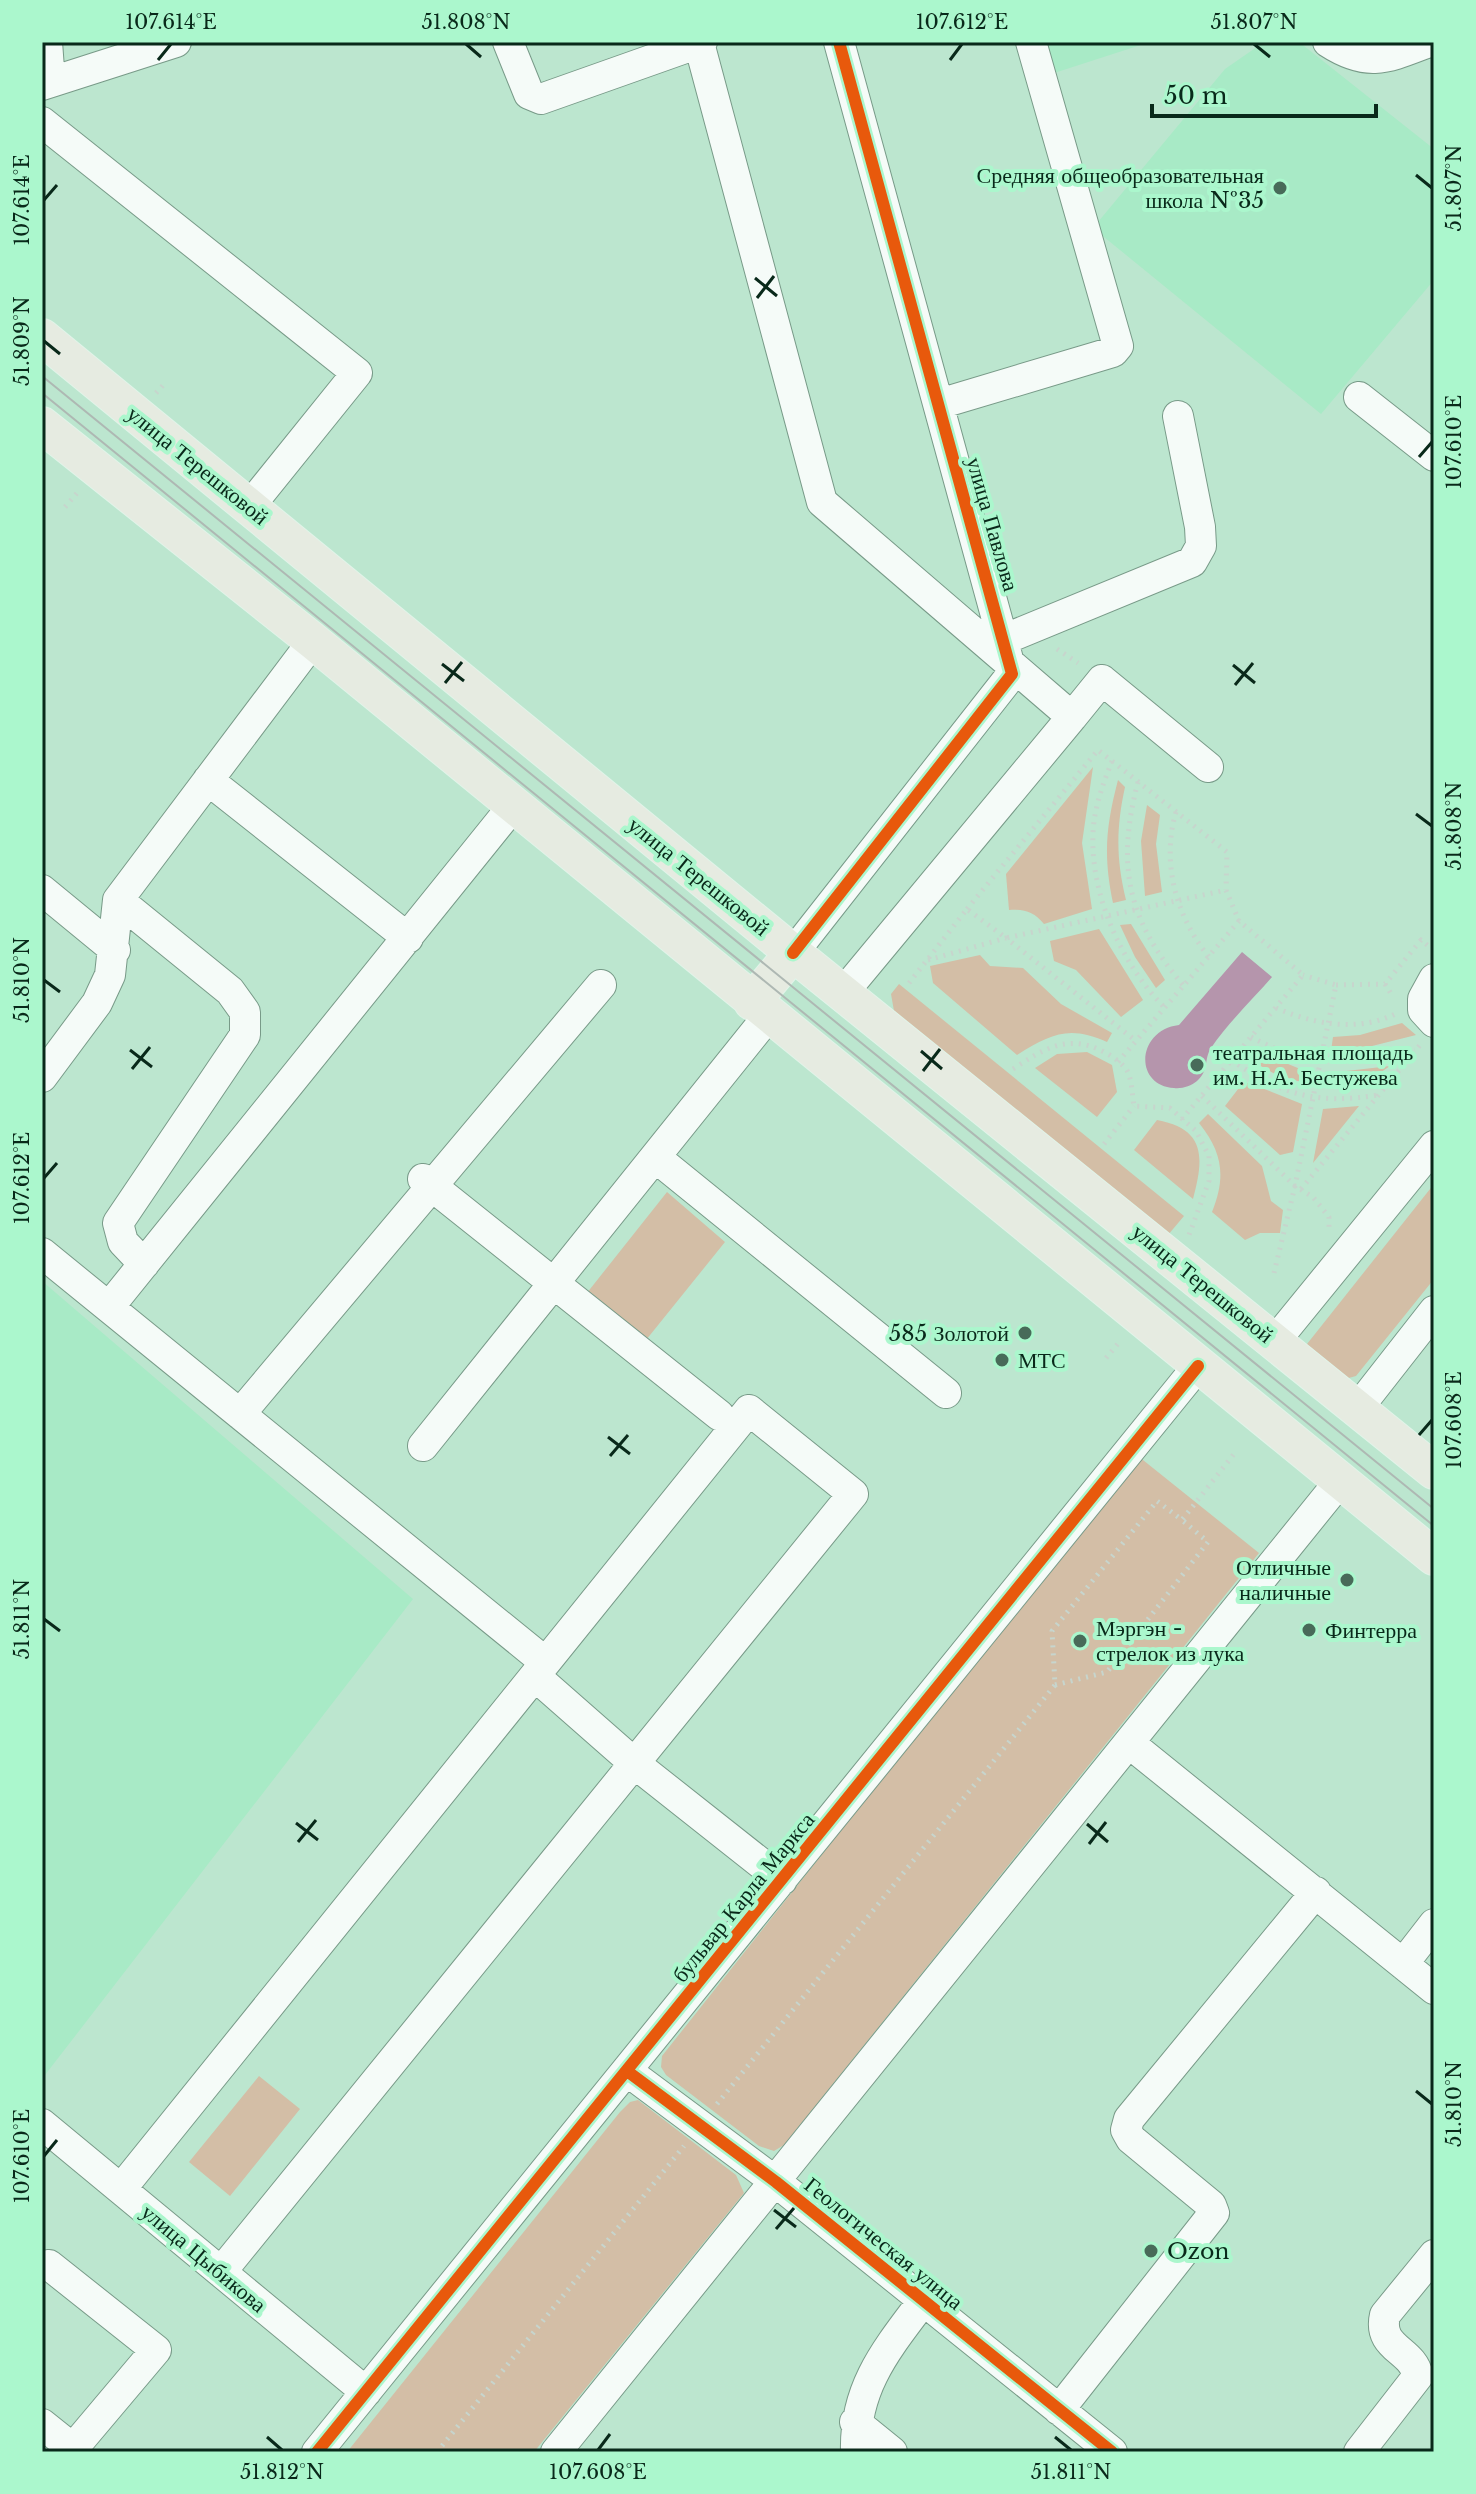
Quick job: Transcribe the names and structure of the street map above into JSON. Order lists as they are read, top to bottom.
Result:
{
  "streets": {
    "main road": ["улица Терешковой"],
    "street": [
      "улица Павлова",
      "бульвар Карла Маркса",
      "Геологическая улица",
      "улица Цыбикова"
    ]
  },
  "crossings": [
    ["бульвар Карла Маркса", "Геологическая улица"],
    ["бульвар Карла Маркса", "улица Цыбикова"]
  ],
  "places": [
    "Средняя общеобразовательная школа №35",
    "театральная площадь им. Н.А. Бестужева",
    "585 Золотой",
    "МТС",
    "Отличные наличные",
    "Финтерра",
    "Мэргэн - стрелок из лука",
    "Ozon"
  ],
  "scale_bar": "50 m",
  "coordinates": [
    "107.614°E",
    "51.808°N",
    "107.612°E",
    "51.807°N",
    "51.809°N",
    "107.610°E",
    "51.810°N",
    "107.608°E",
    "51.811°N",
    "51.812°N"
  ]
}
